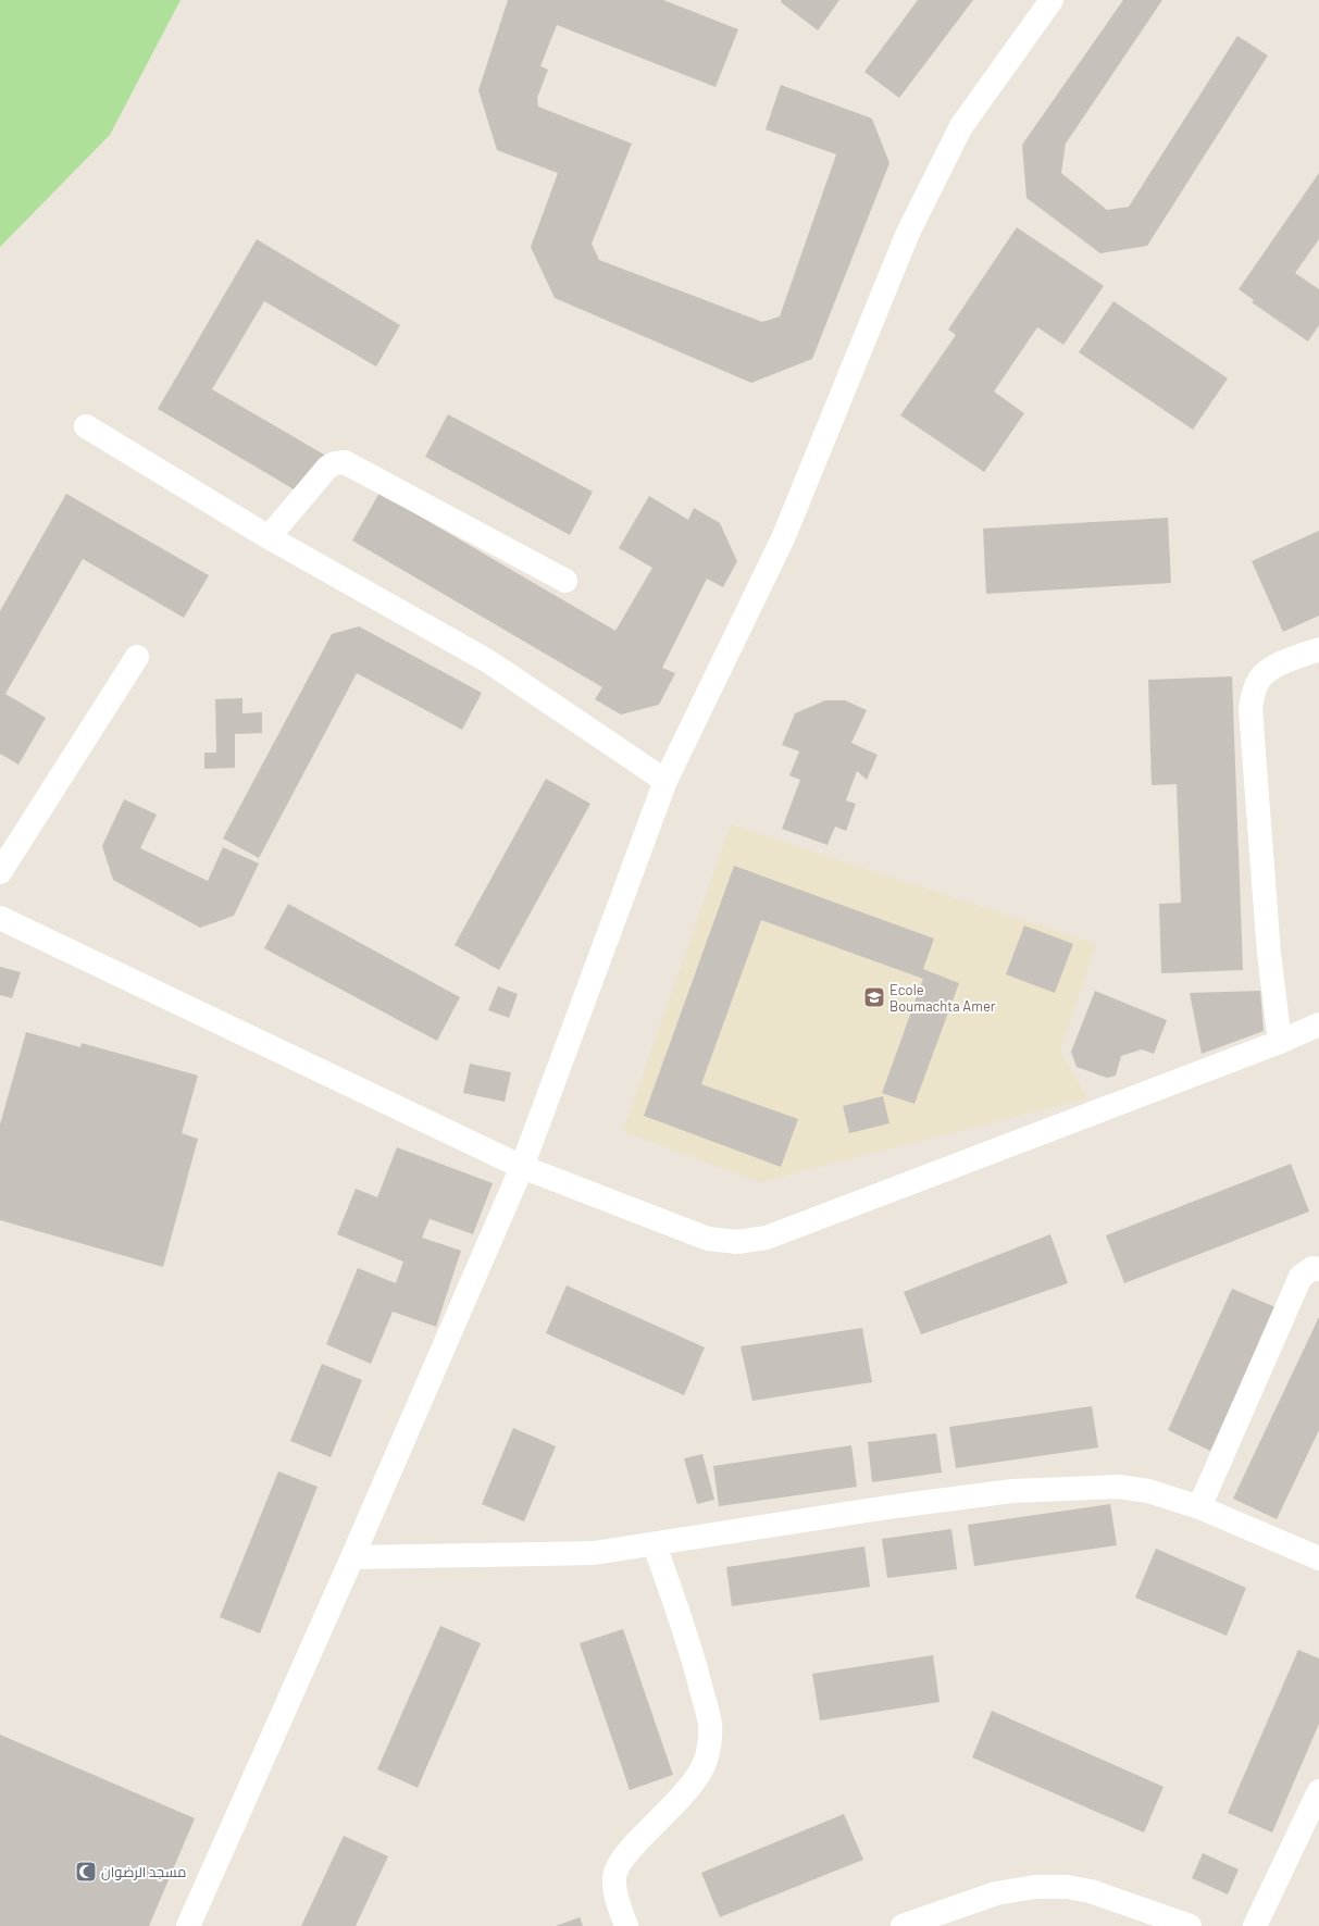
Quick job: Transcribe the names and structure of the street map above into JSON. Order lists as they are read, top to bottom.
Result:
{
  "places": {
    "school or university": ["Ecole Boumachta Amer"],
    "mosque": ["مسجد الرضوان"]
  }
}
